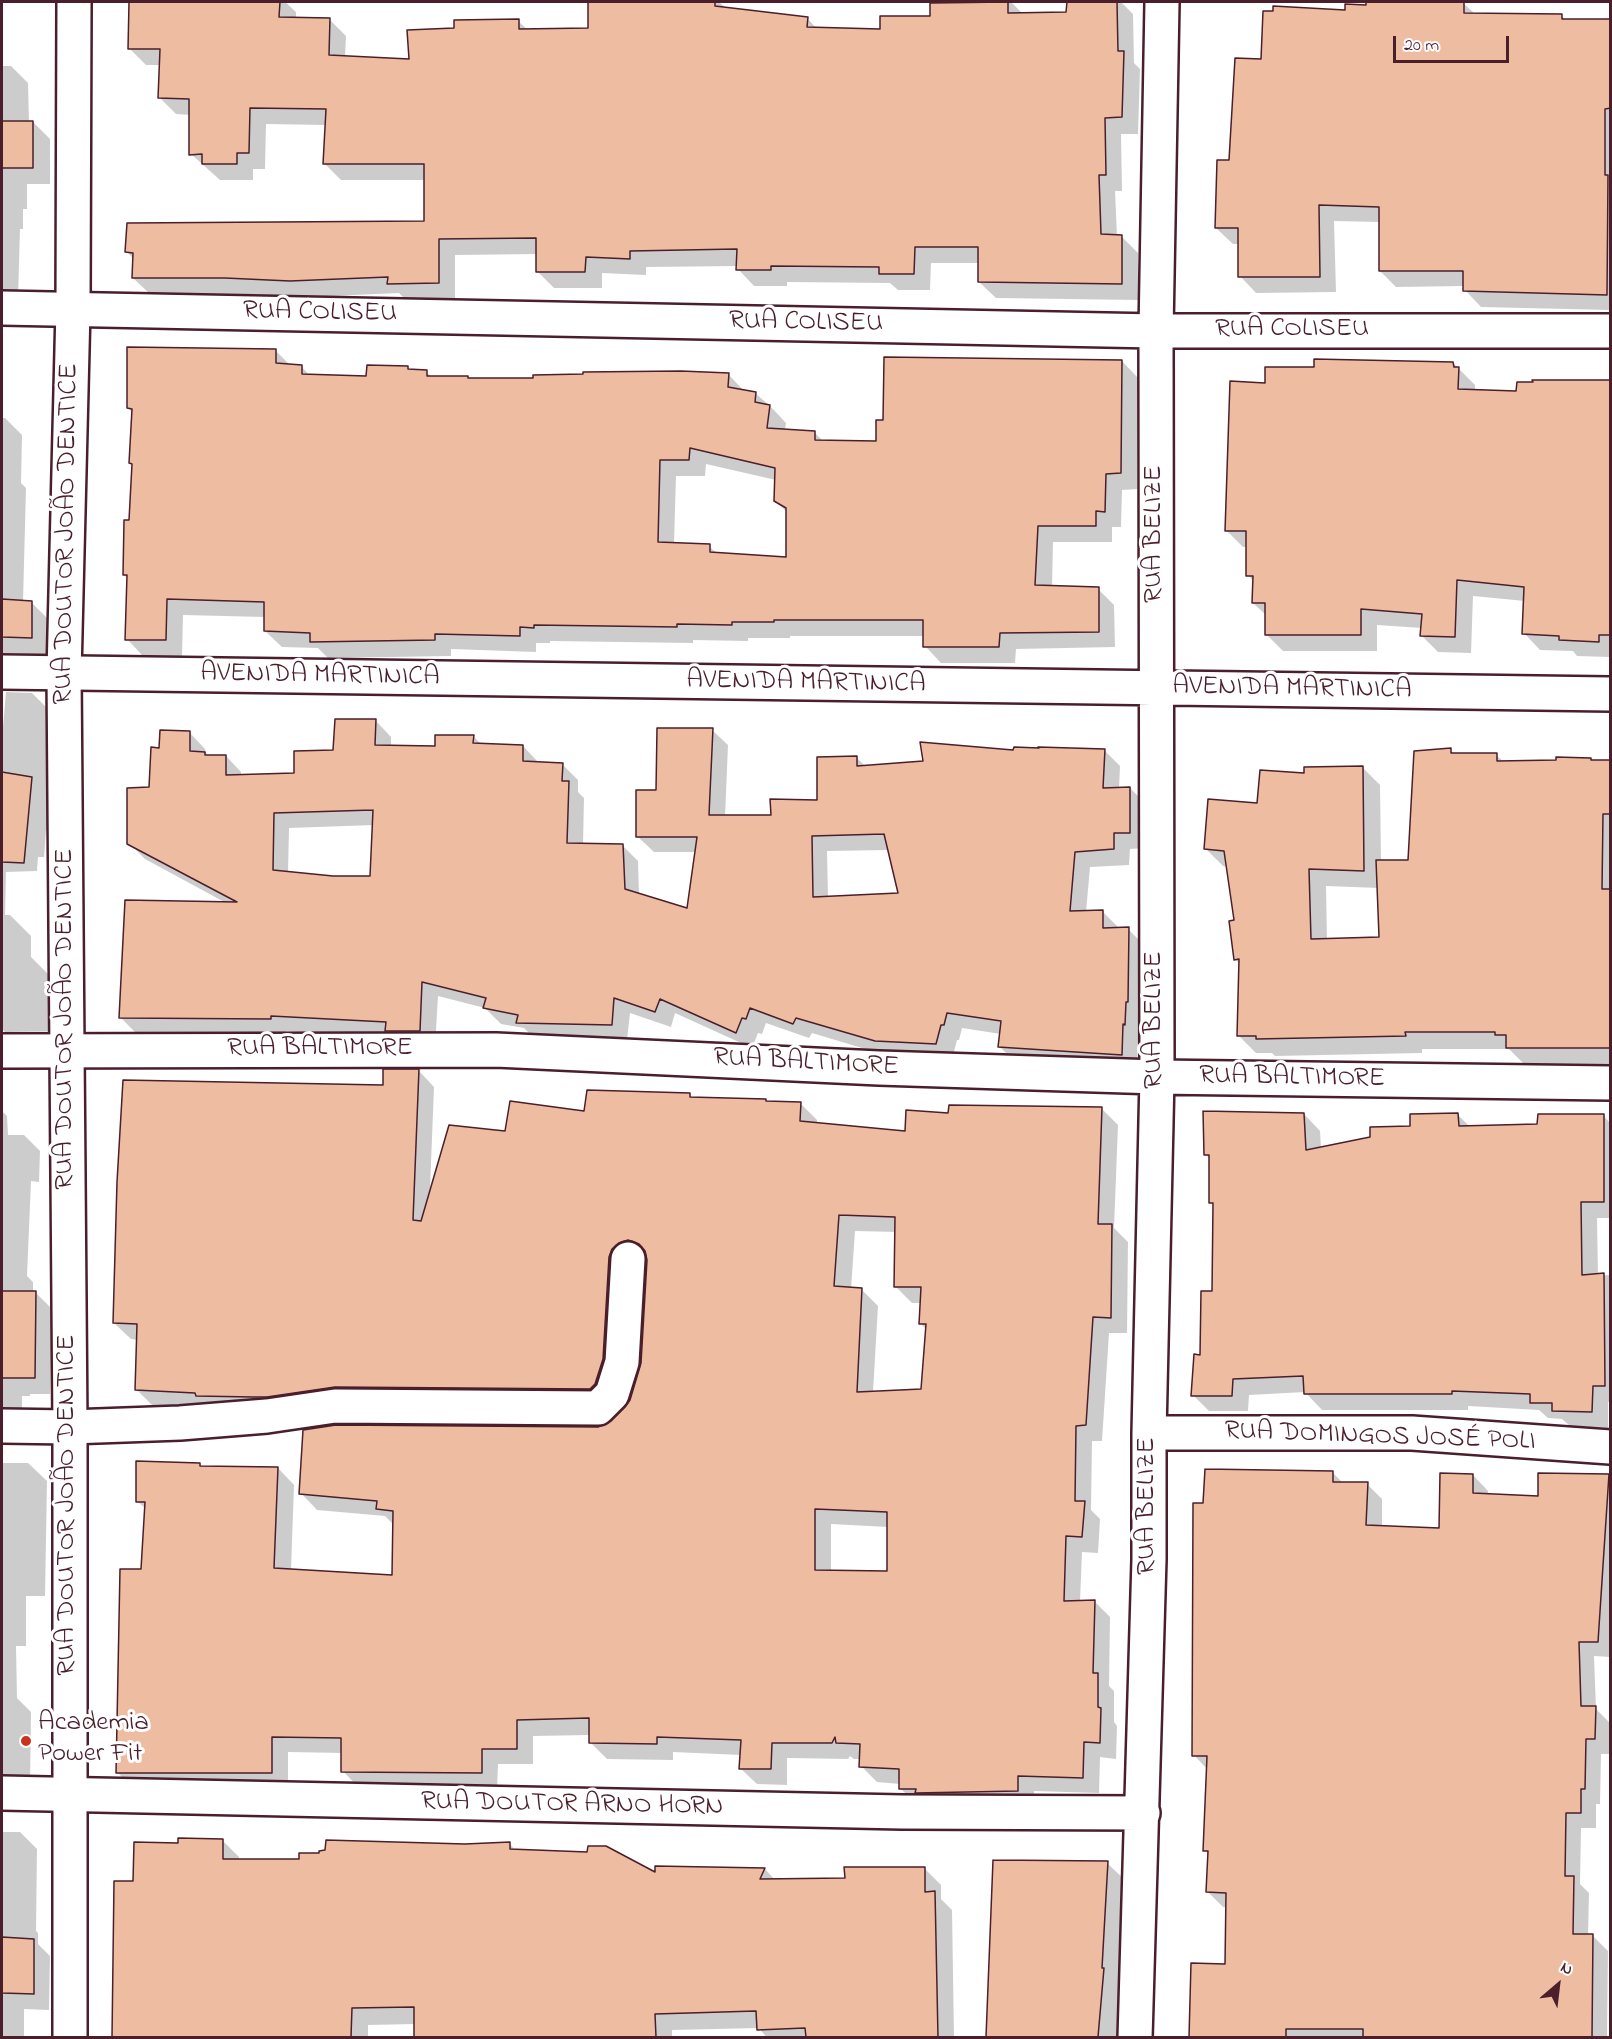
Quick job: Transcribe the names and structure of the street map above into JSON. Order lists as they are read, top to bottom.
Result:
{
  "streets": {
    "street": [
      "RUA COLISEU",
      "RUA DOUTOR JOÃO DENTICE",
      "RUA BELIZE",
      "AVENIDA MARTINICA",
      "RUA BALTIMORE",
      "RUA DOMINGOS JOSÉ POLI",
      "RUA DOUTOR ARNO HORN"
    ]
  },
  "crossings": [
    ["RUA COLISEU", "RUA DOUTOR JOÃO DENTICE"],
    ["RUA COLISEU", "RUA BELIZE"],
    ["RUA DOUTOR JOÃO DENTICE", "AVENIDA MARTINICA"],
    ["RUA DOUTOR JOÃO DENTICE", "RUA BALTIMORE"],
    ["RUA DOUTOR JOÃO DENTICE", "RUA DOUTOR ARNO HORN"],
    ["RUA BELIZE", "AVENIDA MARTINICA"],
    ["RUA BELIZE", "RUA BALTIMORE"],
    ["RUA BELIZE", "RUA DOMINGOS JOSÉ POLI"],
    ["RUA BELIZE", "RUA DOUTOR ARNO HORN"]
  ],
  "places": ["Academia Power Fit"],
  "scale_bar": "20 m",
  "north": "top right"
}
